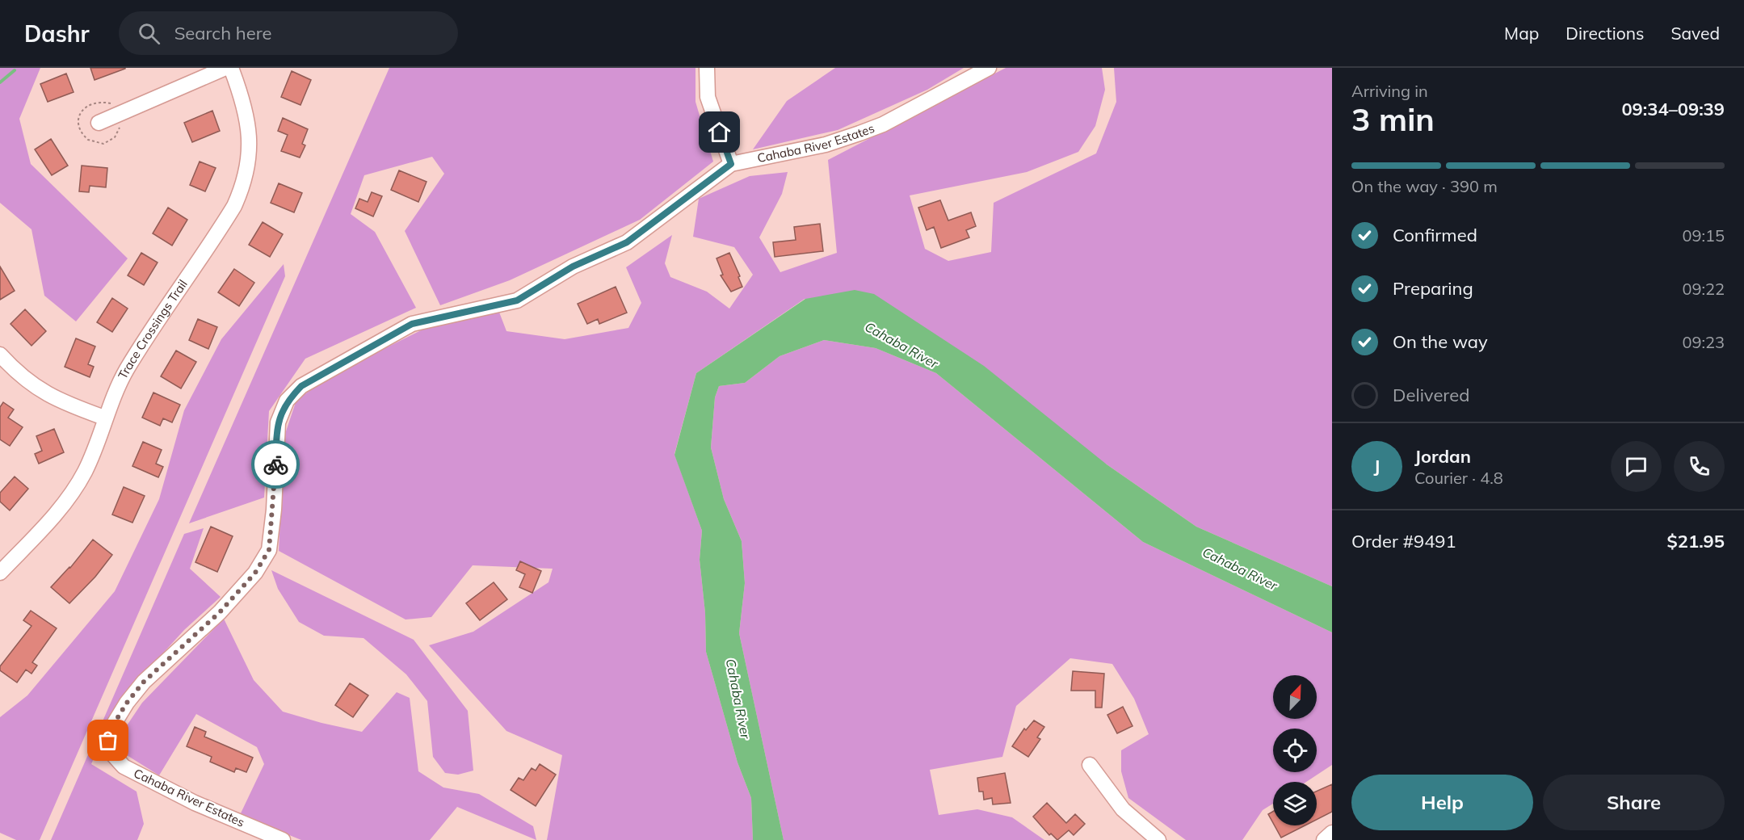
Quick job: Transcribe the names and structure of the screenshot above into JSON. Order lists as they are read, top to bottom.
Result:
{
  "streets": {
    "street": ["Cahaba River Estates", "Trace Crossings Trail"]
  },
  "water": ["Cahaba River"],
  "north": "top right",
  "page": {
    "header": "Dashr",
    "search": "Search here",
    "nav": ["Map", "Directions", "Saved"],
    "heading": ["3 min", "Arriving in", "09:34–09:39"],
    "panel": [
      "Jordan",
      "Courier · 4.8",
      "Order #9491",
      "$21.95"
    ],
    "bar": "On the way · 390 m",
    "list": [
      ["Confirmed", "09:15"],
      ["Preparing", "09:22"],
      ["On the way", "09:23"],
      "Delivered"
    ],
    "round": "J",
    "buttons": ["Help", "Share"]
  }
}
